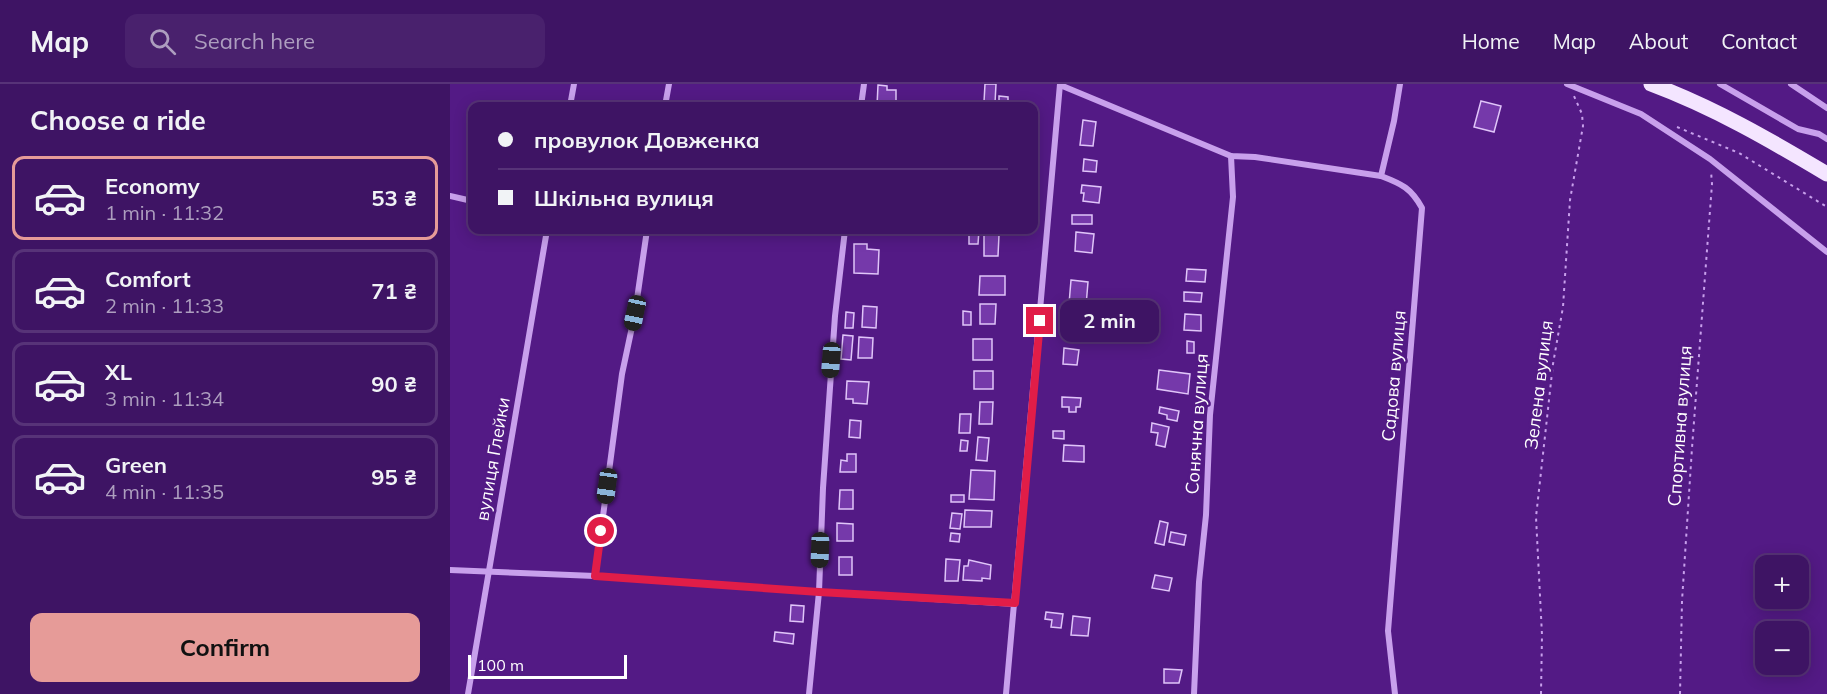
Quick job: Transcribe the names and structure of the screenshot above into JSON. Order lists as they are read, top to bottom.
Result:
{
  "streets": {
    "street": ["Садова вулиця", "Сонячна вулиця", "вулиця Глейки"],
    "path": ["Зелена вулиця", "Спортивна вулиця"]
  },
  "crossings": [
    ["Садова вулиця", "Сонячна вулиця"]
  ],
  "scale_bar": "100 m",
  "page": {
    "header": "Map",
    "search": "Search here",
    "nav": [
      "Home",
      "Map",
      "About",
      "Contact"
    ],
    "heading": "Choose a ride",
    "banner": ["провулок Довженка", "Шкільна вулиця"],
    "list": [
      {
        "name": "Economy",
        "note": "1 min · 11:32",
        "value": "53 ₴"
      },
      {
        "name": "Comfort",
        "note": "2 min · 11:33",
        "value": "71 ₴"
      },
      {
        "name": "XL",
        "note": "3 min · 11:34",
        "value": "90 ₴"
      },
      {
        "name": "Green",
        "note": "4 min · 11:35",
        "value": "95 ₴"
      }
    ],
    "bubble": "2 min",
    "map_buttons": ["+", "−"],
    "buttons": "Confirm",
    "scale": "100 m"
  }
}
